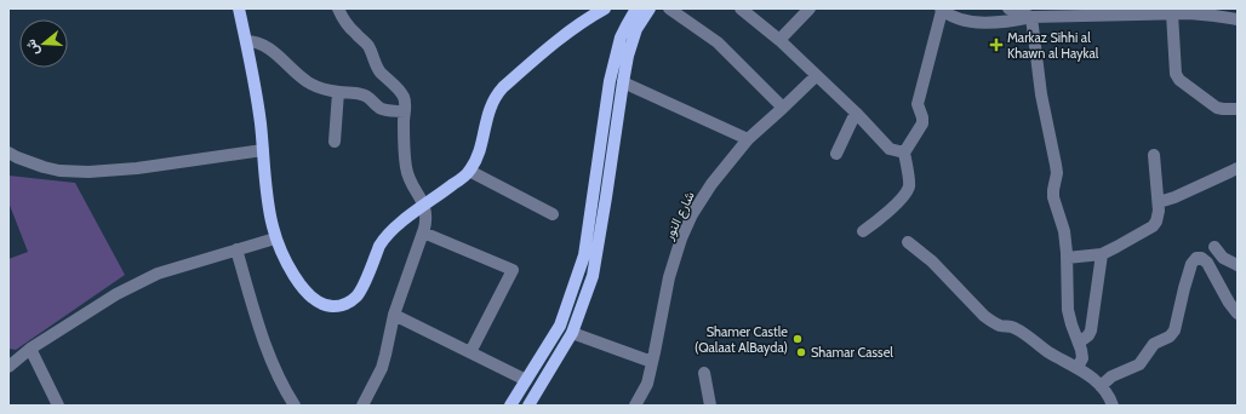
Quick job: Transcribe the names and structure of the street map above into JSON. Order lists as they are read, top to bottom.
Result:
{
  "streets": {
    "street": ["شارع النور"]
  },
  "places": {
    "health": ["Markaz Sihhi al Khawn al Haykal"],
    "other": ["Shamer Castle (Qalaat AlBayda)", "Shamar Cassel"]
  },
  "north": "left"
}
